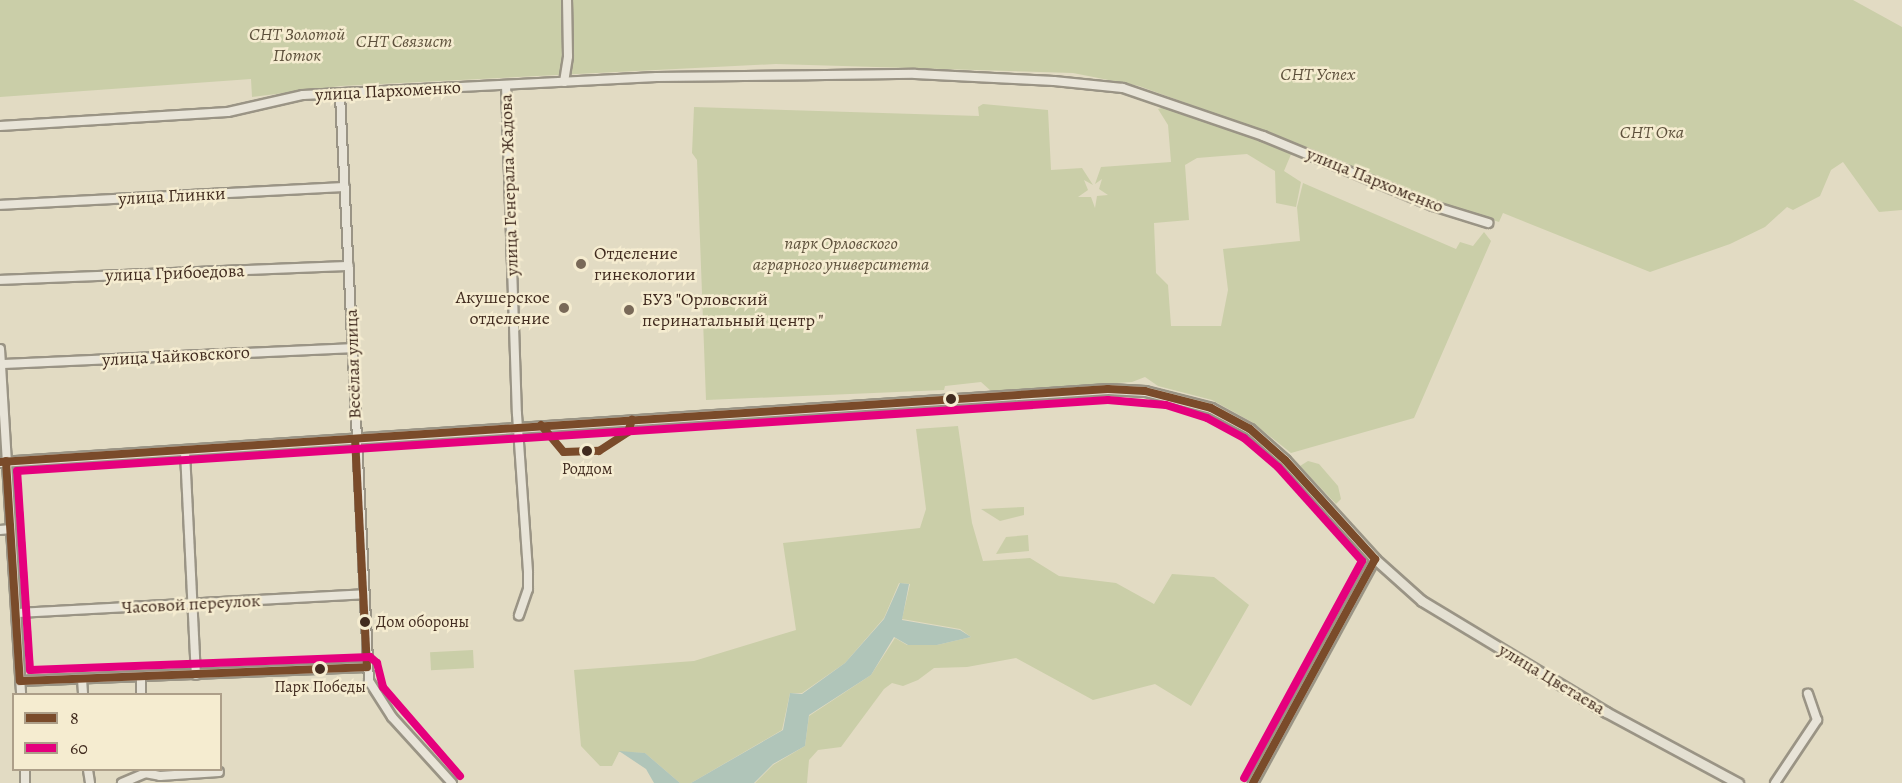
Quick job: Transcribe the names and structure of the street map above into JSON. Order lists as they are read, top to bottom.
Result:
{
  "streets": {
    "main road": ["улица Цветаева"],
    "street": [
      "улица Пархоменко",
      "улица Генерала Жадова",
      "улица Глинки",
      "улица Грибоедова",
      "улица Чайковского",
      "Весёлая улица",
      "Часовой переулок"
    ]
  },
  "crossings": [
    ["улица Пархоменко", "улица Генерала Жадова"],
    ["улица Пархоменко", "Весёлая улица"],
    ["улица Генерала Жадова", "улица Цветаева"],
    ["улица Глинки", "Весёлая улица"],
    ["улица Грибоедова", "Весёлая улица"],
    ["улица Чайковского", "Весёлая улица"],
    ["Весёлая улица", "Часовой переулок"],
    ["Весёлая улица", "улица Цветаева"]
  ],
  "parks": [
    "СНТ Золотой Поток",
    "СНТ Связист",
    "СНТ Успех",
    "СНТ Ока",
    "парк Орловского аграрного университета"
  ],
  "places": [
    "Отделение гинекологии",
    "Акушерское отделение",
    "БУЗ \"Орловский перинатальный центр \"",
    "Роддом",
    "Дом обороны",
    "Парк Победы"
  ],
  "lines": ["transit line 8", "transit line 60"],
  "legend": ["8", "60"]
}
